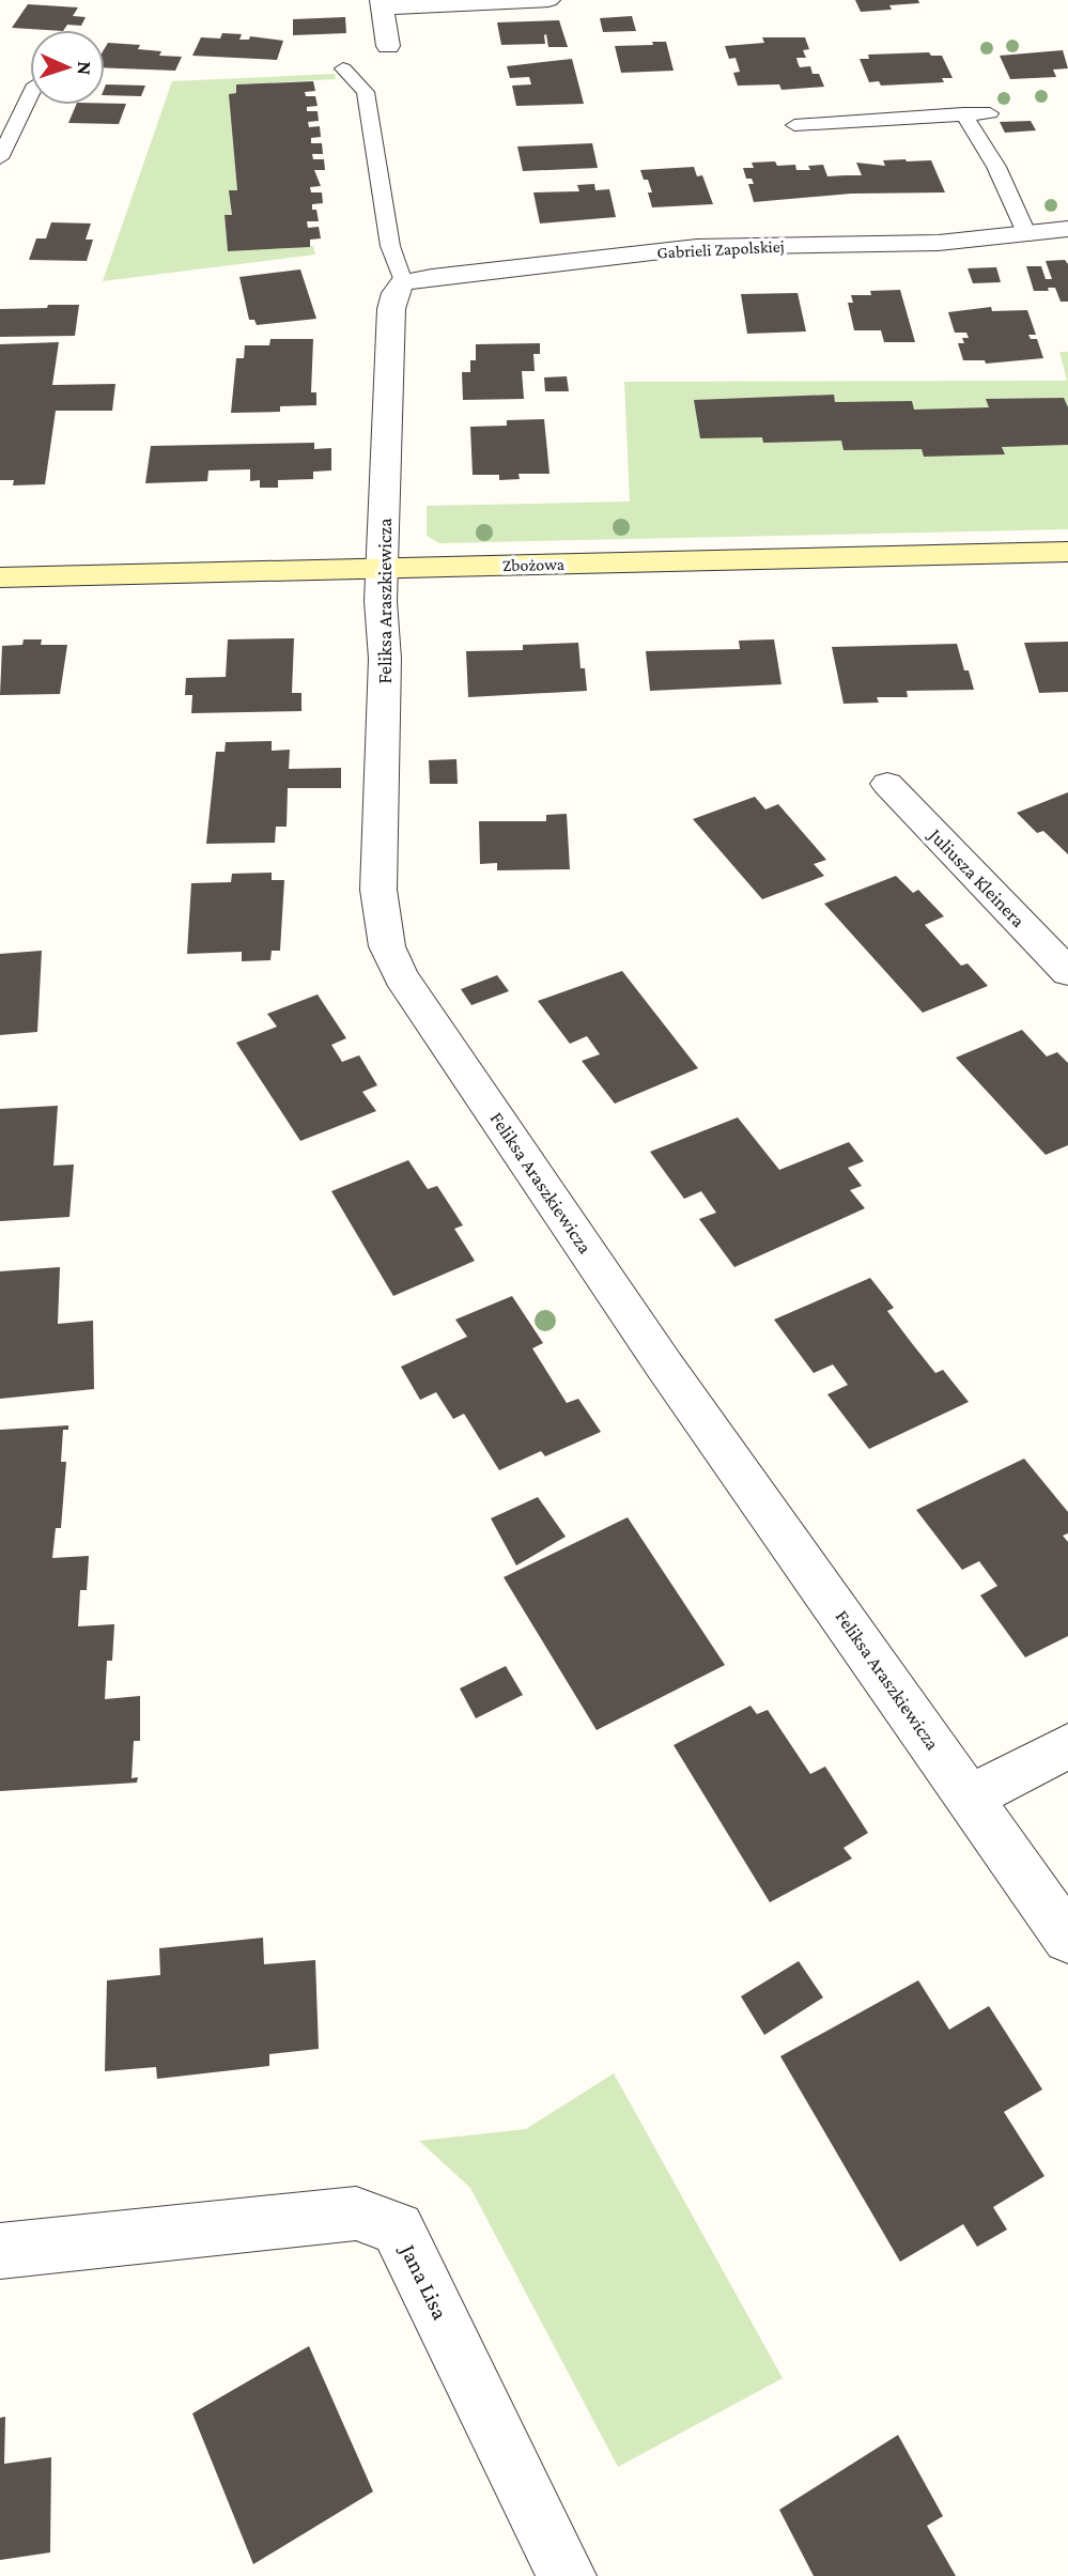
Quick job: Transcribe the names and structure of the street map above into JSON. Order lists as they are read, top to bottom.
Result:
{
  "streets": {
    "street": [
      "Gabrieli Zapolskiej",
      "Zbożowa",
      "Feliksa Araszkiewicza",
      "Juliusza Kleinera",
      "Jana Lisa"
    ]
  },
  "crossings": [
    ["Gabrieli Zapolskiej", "Feliksa Araszkiewicza"],
    ["Zbożowa", "Feliksa Araszkiewicza"]
  ],
  "north": "right"
}
